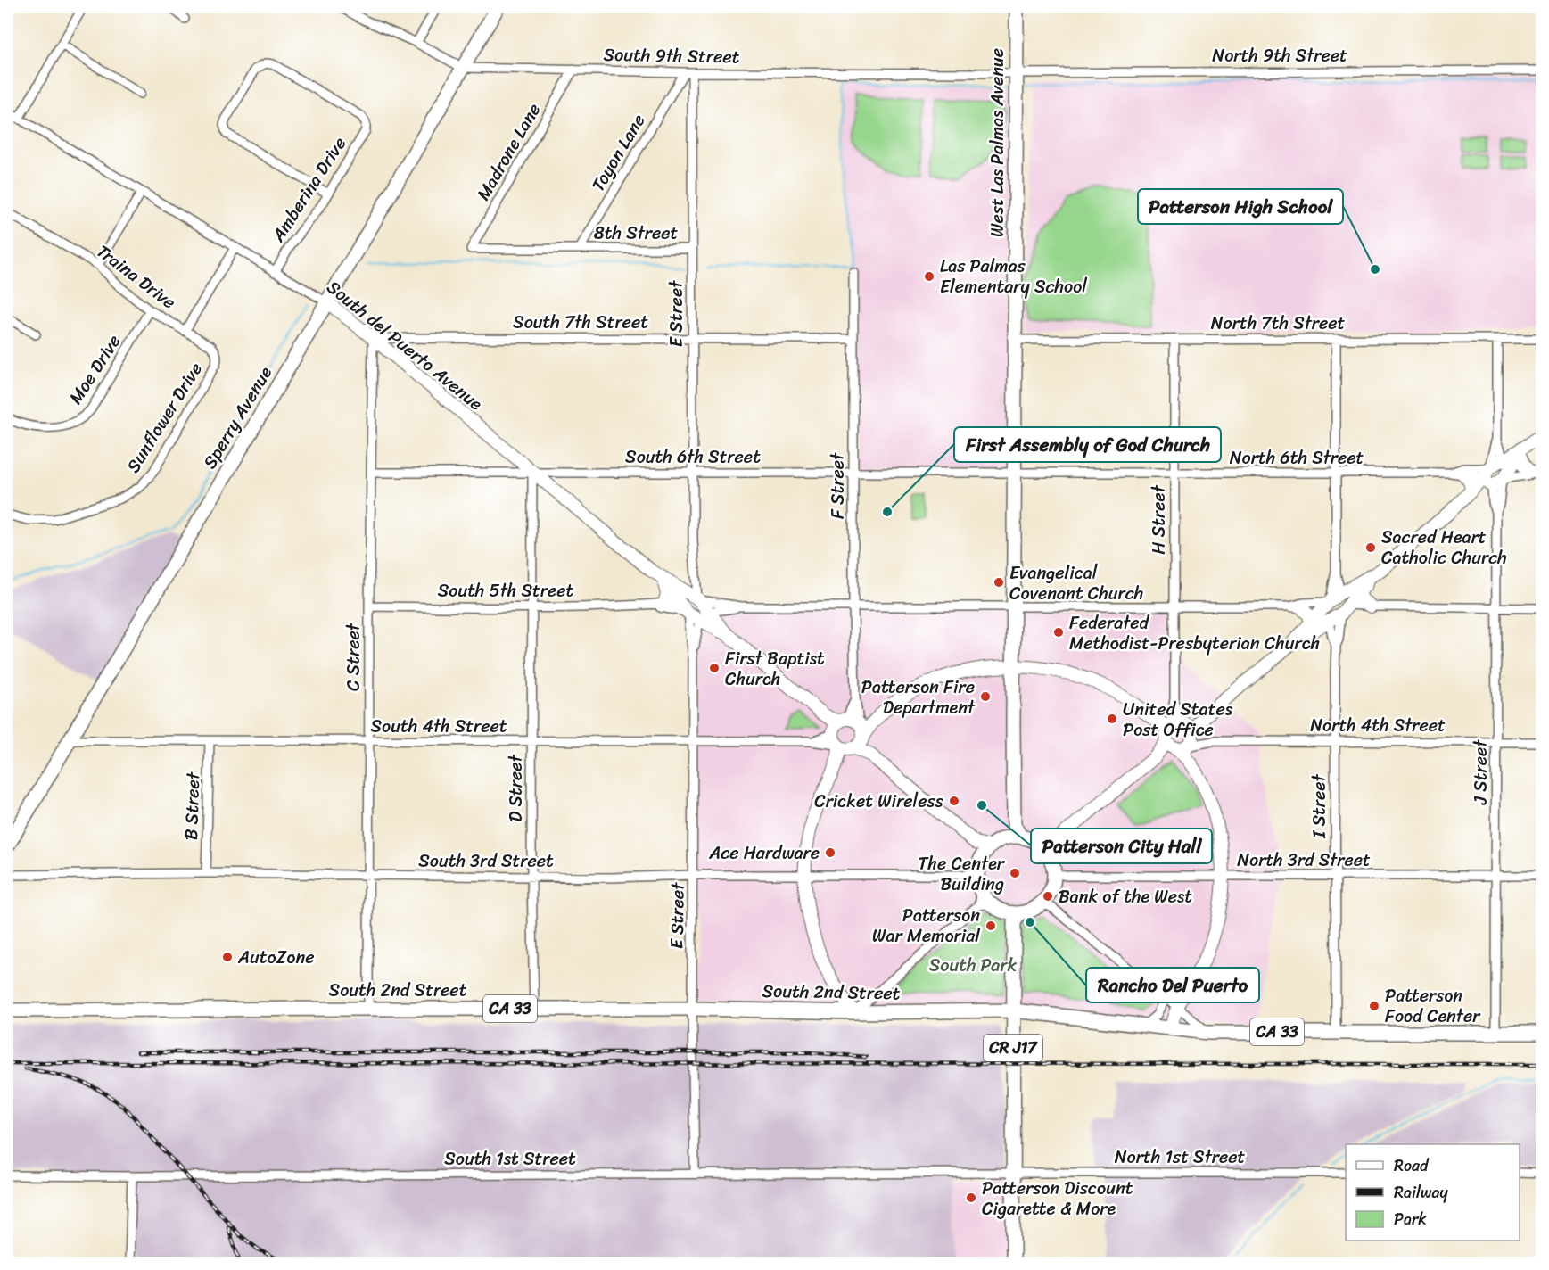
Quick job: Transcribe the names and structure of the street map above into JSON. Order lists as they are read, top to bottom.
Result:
{
  "streets": {
    "main road": [
      "West Las Palmas Avenue",
      "Sperry Avenue",
      "South 2nd Street",
      "CA 33",
      "CR J17"
    ],
    "street": [
      "South 9th Street",
      "North 9th Street",
      "Madrone Lane",
      "Toyon Lane",
      "Amberina Drive",
      "8th Street",
      "Traina Drive",
      "E Street",
      "South 7th Street",
      "North 7th Street",
      "South del Puerto Avenue",
      "Moe Drive",
      "Sunflower Drive",
      "South 6th Street",
      "North 6th Street",
      "F Street",
      "H Street",
      "South 5th Street",
      "C Street",
      "North 4th Street",
      "South 4th Street",
      "J Street",
      "D Street",
      "B Street",
      "I Street",
      "North 3rd Street",
      "South 3rd Street",
      "North 1st Street",
      "South 1st Street"
    ]
  },
  "crossings": [
    ["South 9th Street", "North 9th Street"],
    ["South 9th Street", "West Las Palmas Avenue"],
    ["South 9th Street", "Madrone Lane"],
    ["South 9th Street", "Toyon Lane"],
    ["South 9th Street", "E Street"],
    ["South 9th Street", "Sperry Avenue"],
    ["North 9th Street", "West Las Palmas Avenue"],
    ["West Las Palmas Avenue", "North 7th Street"],
    ["West Las Palmas Avenue", "South 6th Street"],
    ["West Las Palmas Avenue", "North 6th Street"],
    ["West Las Palmas Avenue", "South 5th Street"],
    ["West Las Palmas Avenue", "North 3rd Street"],
    ["West Las Palmas Avenue", "South 3rd Street"],
    ["West Las Palmas Avenue", "CR J17"],
    ["Madrone Lane", "8th Street"],
    ["Toyon Lane", "8th Street"],
    ["Toyon Lane", "E Street"],
    ["Amberina Drive", "South del Puerto Avenue"],
    ["8th Street", "E Street"],
    ["Traina Drive", "Moe Drive"],
    ["Traina Drive", "Sunflower Drive"],
    ["E Street", "South 7th Street"],
    ["E Street", "South del Puerto Avenue"],
    ["E Street", "South 6th Street"],
    ["E Street", "South 5th Street"],
    ["E Street", "South 4th Street"],
    ["E Street", "South 3rd Street"],
    ["E Street", "South 2nd Street"],
    ["E Street", "South 1st Street"],
    ["South 7th Street", "South del Puerto Avenue"],
    ["South 7th Street", "F Street"],
    ["South 7th Street", "C Street"],
    ["North 7th Street", "H Street"],
    ["North 7th Street", "J Street"],
    ["North 7th Street", "I Street"],
    ["South del Puerto Avenue", "Sperry Avenue"],
    ["South del Puerto Avenue", "South 6th Street"],
    ["South del Puerto Avenue", "F Street"],
    ["South del Puerto Avenue", "South 5th Street"],
    ["South del Puerto Avenue", "C Street"],
    ["South del Puerto Avenue", "South 4th Street"],
    ["South del Puerto Avenue", "D Street"],
    ["Sperry Avenue", "South 4th Street"],
    ["South 6th Street", "North 6th Street"],
    ["South 6th Street", "F Street"],
    ["South 6th Street", "C Street"],
    ["South 6th Street", "D Street"],
    ["North 6th Street", "H Street"],
    ["North 6th Street", "J Street"],
    ["North 6th Street", "I Street"],
    ["F Street", "South 5th Street"],
    ["F Street", "South 4th Street"],
    ["H Street", "South 5th Street"],
    ["H Street", "North 4th Street"],
    ["South 5th Street", "C Street"],
    ["South 5th Street", "D Street"],
    ["C Street", "South 4th Street"],
    ["C Street", "South 3rd Street"],
    ["C Street", "South 2nd Street"],
    ["North 4th Street", "J Street"],
    ["North 4th Street", "I Street"],
    ["South 4th Street", "D Street"],
    ["South 4th Street", "B Street"],
    ["J Street", "North 3rd Street"],
    ["J Street", "CA 33"],
    ["D Street", "South 3rd Street"],
    ["D Street", "South 2nd Street"],
    ["B Street", "South 3rd Street"],
    ["I Street", "North 3rd Street"],
    ["I Street", "CA 33"],
    ["North 3rd Street", "South 3rd Street"],
    ["North 3rd Street", "CR J17"],
    ["South 3rd Street", "CR J17"],
    ["South 2nd Street", "CA 33"],
    ["South 2nd Street", "CR J17"],
    ["CA 33", "CR J17"],
    ["CR J17", "North 1st Street"],
    ["CR J17", "South 1st Street"],
    ["North 1st Street", "South 1st Street"]
  ],
  "parks": ["South Park"],
  "places": [
    "Patterson High School",
    "Las Palmas Elementary School",
    "First Assembly of God Church",
    "Sacred Heart Catholic Church",
    "Evangelical Covenant Church",
    "Federated Methodist-Presbyterian Church",
    "First Baptist Church",
    "Patterson Fire Department",
    "United States Post Office",
    "Cricket Wireless",
    "Patterson City Hall",
    "Ace Hardware",
    "The Center Building",
    "Bank of the West",
    "Rancho Del Puerto",
    "Patterson War Memorial",
    "AutoZone",
    "Patterson Food Center",
    "Patterson Discount Cigarette & More"
  ],
  "legend": ["Road", "Railway", "Park"]
}
